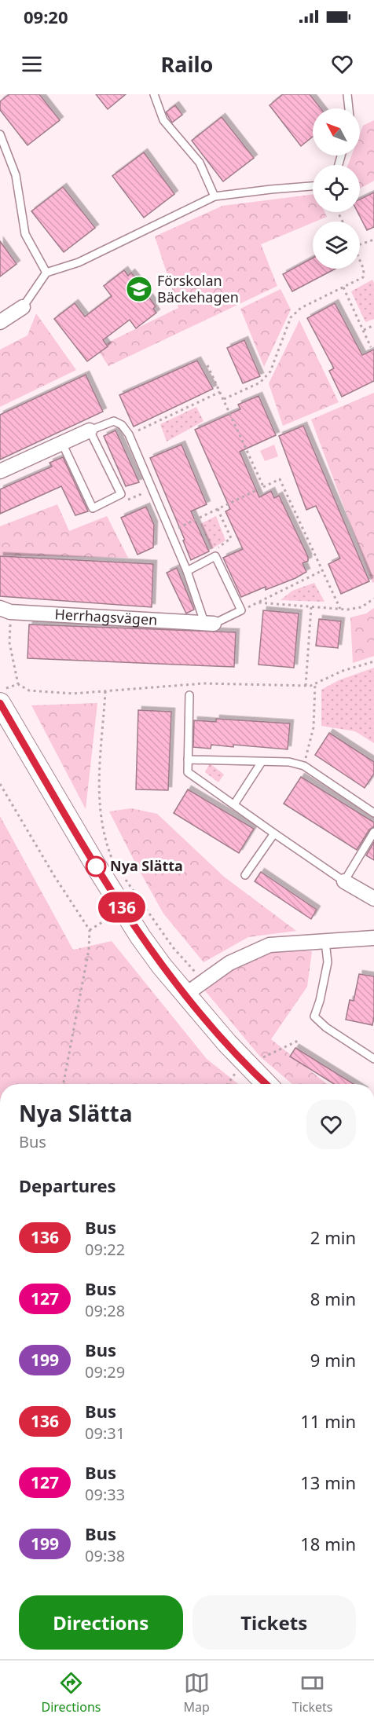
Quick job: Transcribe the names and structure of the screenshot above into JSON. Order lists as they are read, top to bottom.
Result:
{
  "streets": {
    "street": ["Herrhagsvägen"]
  },
  "places": {
    "school or university": ["Förskolan Bäckehagen"],
    "other": ["Nya Slätta"]
  },
  "lines": ["bus line 136"],
  "north": "top left",
  "page": {
    "status": "09:20",
    "header": "Railo",
    "on_map": "136",
    "heading": [
      ["Nya Slätta", "Bus"],
      "Departures"
    ],
    "list": [
      {
        "mark": "136",
        "name": "Bus",
        "note": "09:22",
        "value": "2 min"
      },
      {
        "mark": "127",
        "name": "Bus",
        "note": "09:28",
        "value": "8 min"
      },
      {
        "mark": "199",
        "name": "Bus",
        "note": "09:29",
        "value": "9 min"
      },
      {
        "mark": "136",
        "name": "Bus",
        "note": "09:31",
        "value": "11 min"
      },
      {
        "mark": "127",
        "name": "Bus",
        "note": "09:33",
        "value": "13 min"
      },
      {
        "mark": "199",
        "name": "Bus",
        "note": "09:38",
        "value": "18 min"
      }
    ],
    "buttons": ["Directions", "Tickets"],
    "tabs": ["Directions", "Map", "Tickets"]
  }
}
